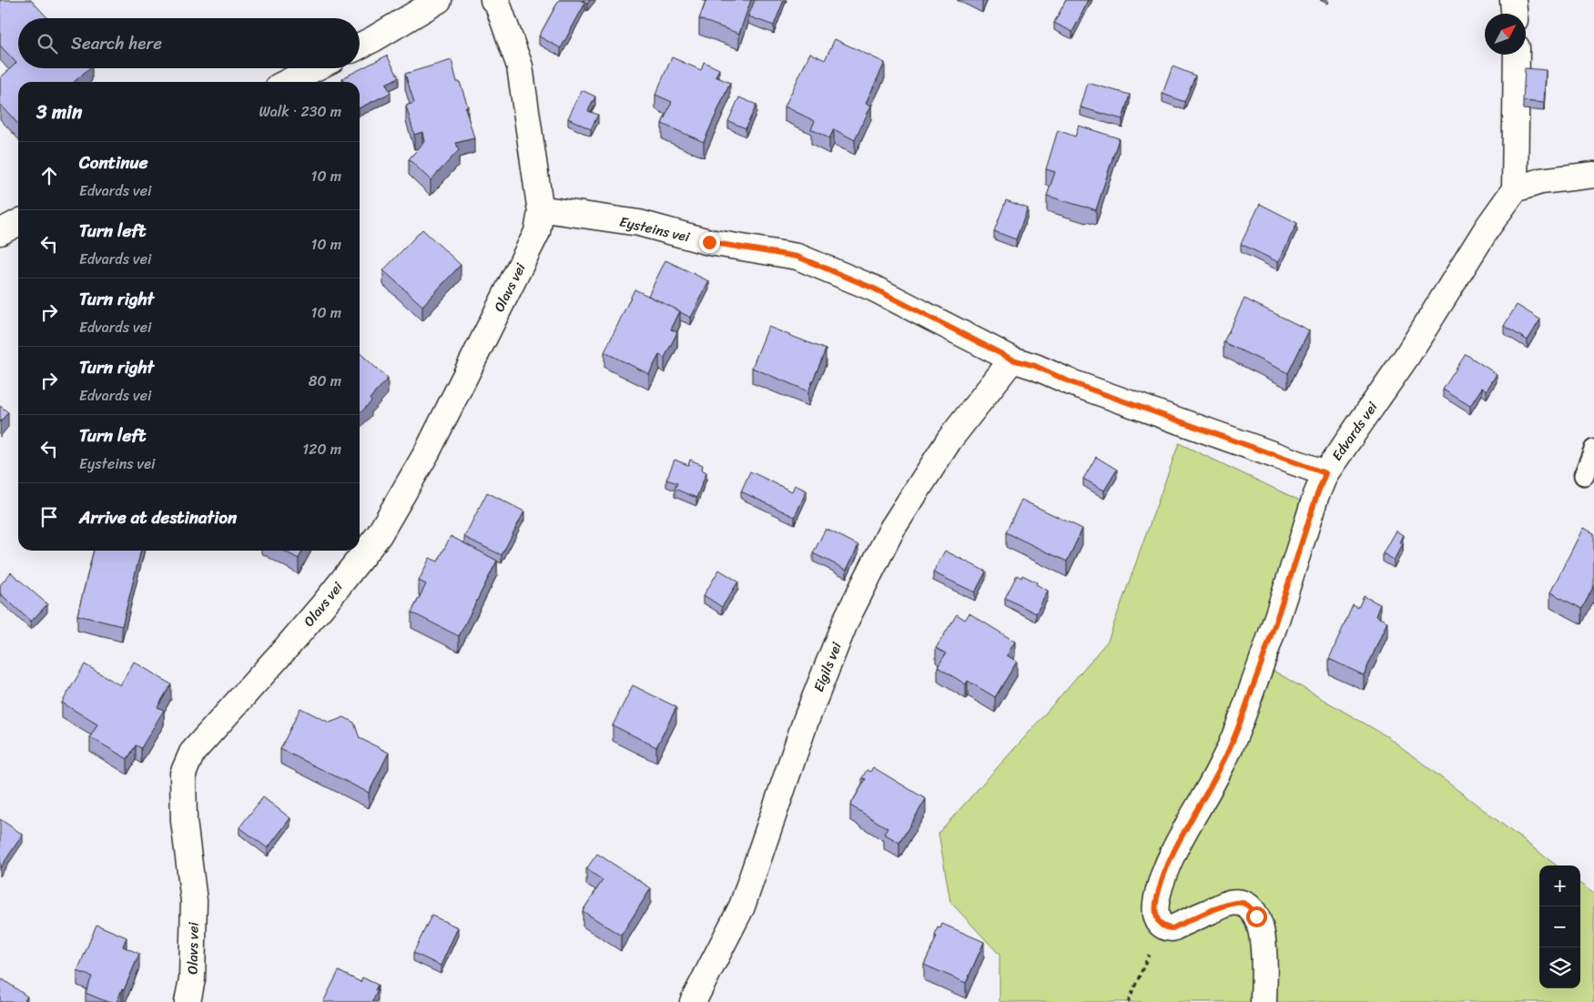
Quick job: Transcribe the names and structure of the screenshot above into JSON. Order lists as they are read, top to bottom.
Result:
{
  "streets": {
    "street": [
      "Eysteins vei",
      "Olavs vei",
      "Edvards vei",
      "Eigils vei"
    ]
  },
  "crossings": [
    ["Eysteins vei", "Olavs vei"],
    ["Eysteins vei", "Edvards vei"],
    ["Eysteins vei", "Eigils vei"]
  ],
  "north": "top right",
  "page": {
    "search": "Search here",
    "heading": ["3 min", "Walk · 230 m"],
    "list": [
      ["Continue", "Edvards vei", "10 m"],
      ["Turn left", "Edvards vei", "10 m"],
      ["Turn right", "Edvards vei", "10 m"],
      ["Turn right", "Edvards vei", "80 m"],
      ["Turn left", "Eysteins vei", "120 m"],
      "Arrive at destination"
    ],
    "map_buttons": ["+", "−"]
  }
}
